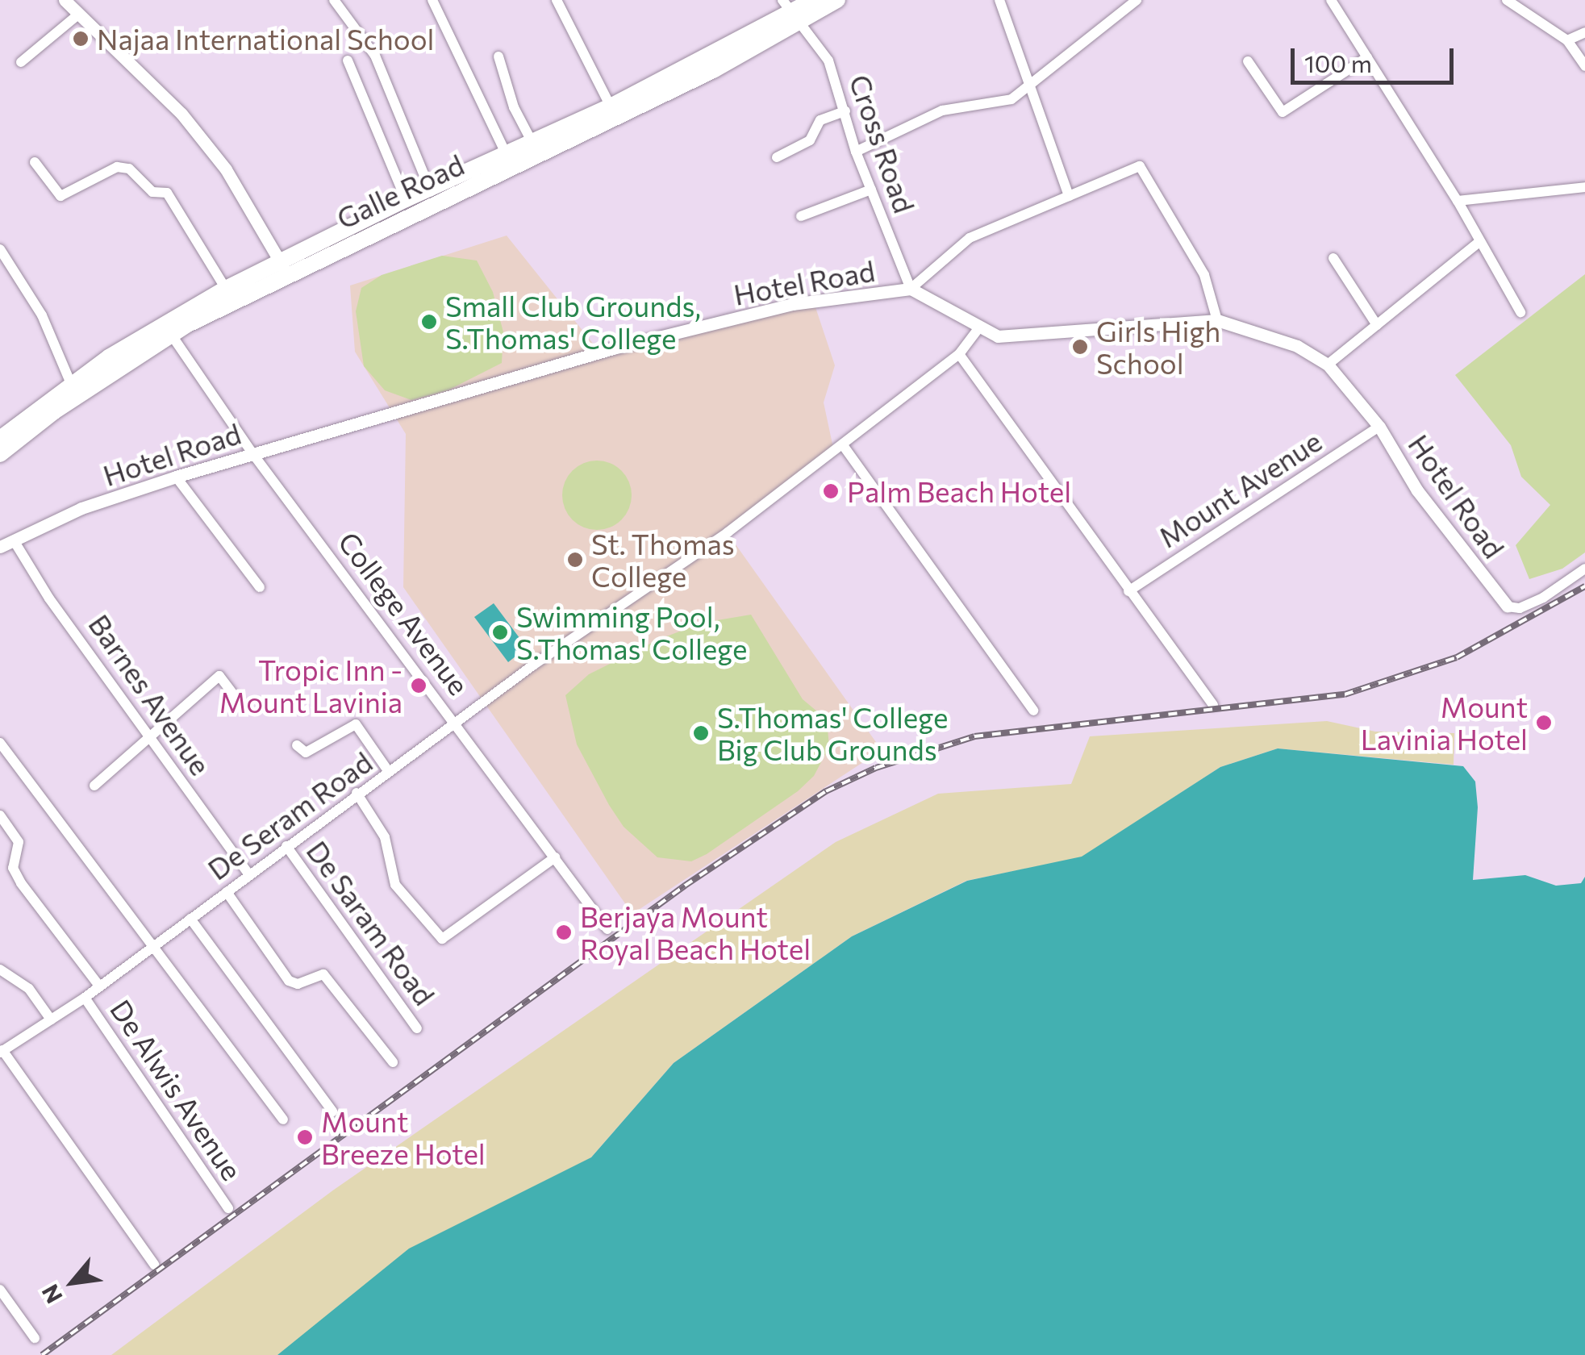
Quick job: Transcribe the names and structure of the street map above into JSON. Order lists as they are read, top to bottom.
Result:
{
  "streets": {
    "highway": ["Galle Road"],
    "street": [
      "Cross Road",
      "Hotel Road",
      "Mount Avenue",
      "College Avenue",
      "Barnes Avenue",
      "De Seram Road",
      "De Saram Road",
      "De Alwis Avenue"
    ]
  },
  "crossings": [
    ["Cross Road", "Galle Road"],
    ["Cross Road", "Hotel Road"],
    ["Galle Road", "College Avenue"],
    ["Hotel Road", "Mount Avenue"],
    ["Hotel Road", "College Avenue"],
    ["Hotel Road", "Barnes Avenue"],
    ["Hotel Road", "De Seram Road"],
    ["College Avenue", "De Seram Road"],
    ["Barnes Avenue", "De Seram Road"],
    ["De Seram Road", "De Saram Road"],
    ["De Seram Road", "De Alwis Avenue"]
  ],
  "places": [
    "Najaa International School",
    "Small Club Grounds, S.Thomas' College",
    "Girls High School",
    "Palm Beach Hotel",
    "St. Thomas College",
    "Swimming Pool, S.Thomas' College",
    "Tropic Inn - Mount Lavinia",
    "Mount Lavinia Hotel",
    "S.Thomas' College Big Club Grounds",
    "Berjaya Mount Royal Beach Hotel",
    "Mount Breeze Hotel"
  ],
  "scale_bar": "100 m",
  "north": "bottom left"
}
